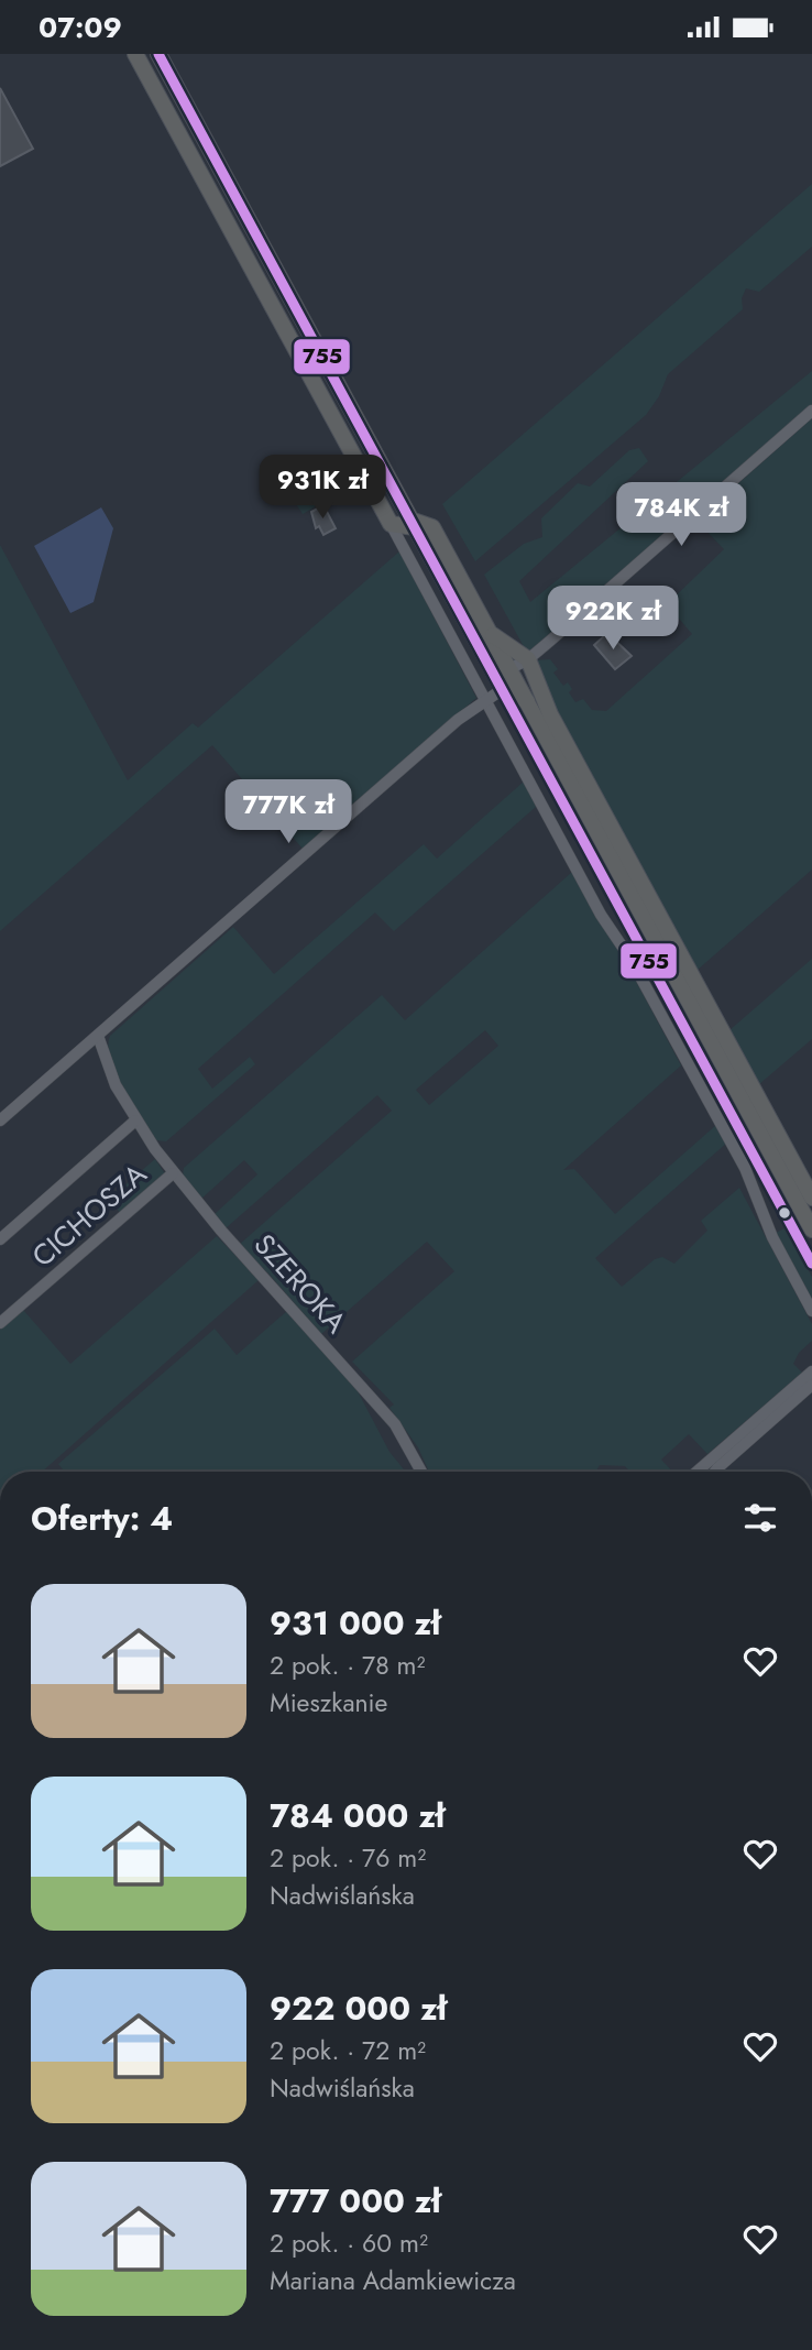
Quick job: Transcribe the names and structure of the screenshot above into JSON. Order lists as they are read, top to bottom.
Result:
{
  "streets": {
    "street": ["CICHOSZA", "SZEROKA"]
  },
  "crossings": [
    ["CICHOSZA", "SZEROKA"]
  ],
  "lines": ["transit line 755"],
  "page": {
    "status": "07:09",
    "price": [
      "931K zł",
      "784K zł",
      "922K zł",
      "777K zł"
    ],
    "heading": "Oferty: 4",
    "list": [
      {
        "name": "931 000 zł",
        "note": "2 pok. · 78 m² · Mieszkanie"
      },
      {
        "name": "784 000 zł",
        "note": "2 pok. · 76 m² · Nadwiślańska"
      },
      {
        "name": "922 000 zł",
        "note": "2 pok. · 72 m² · Nadwiślańska"
      },
      {
        "name": "777 000 zł",
        "note": "2 pok. · 60 m² · Mariana Adamkiewicza"
      }
    ]
  }
}
